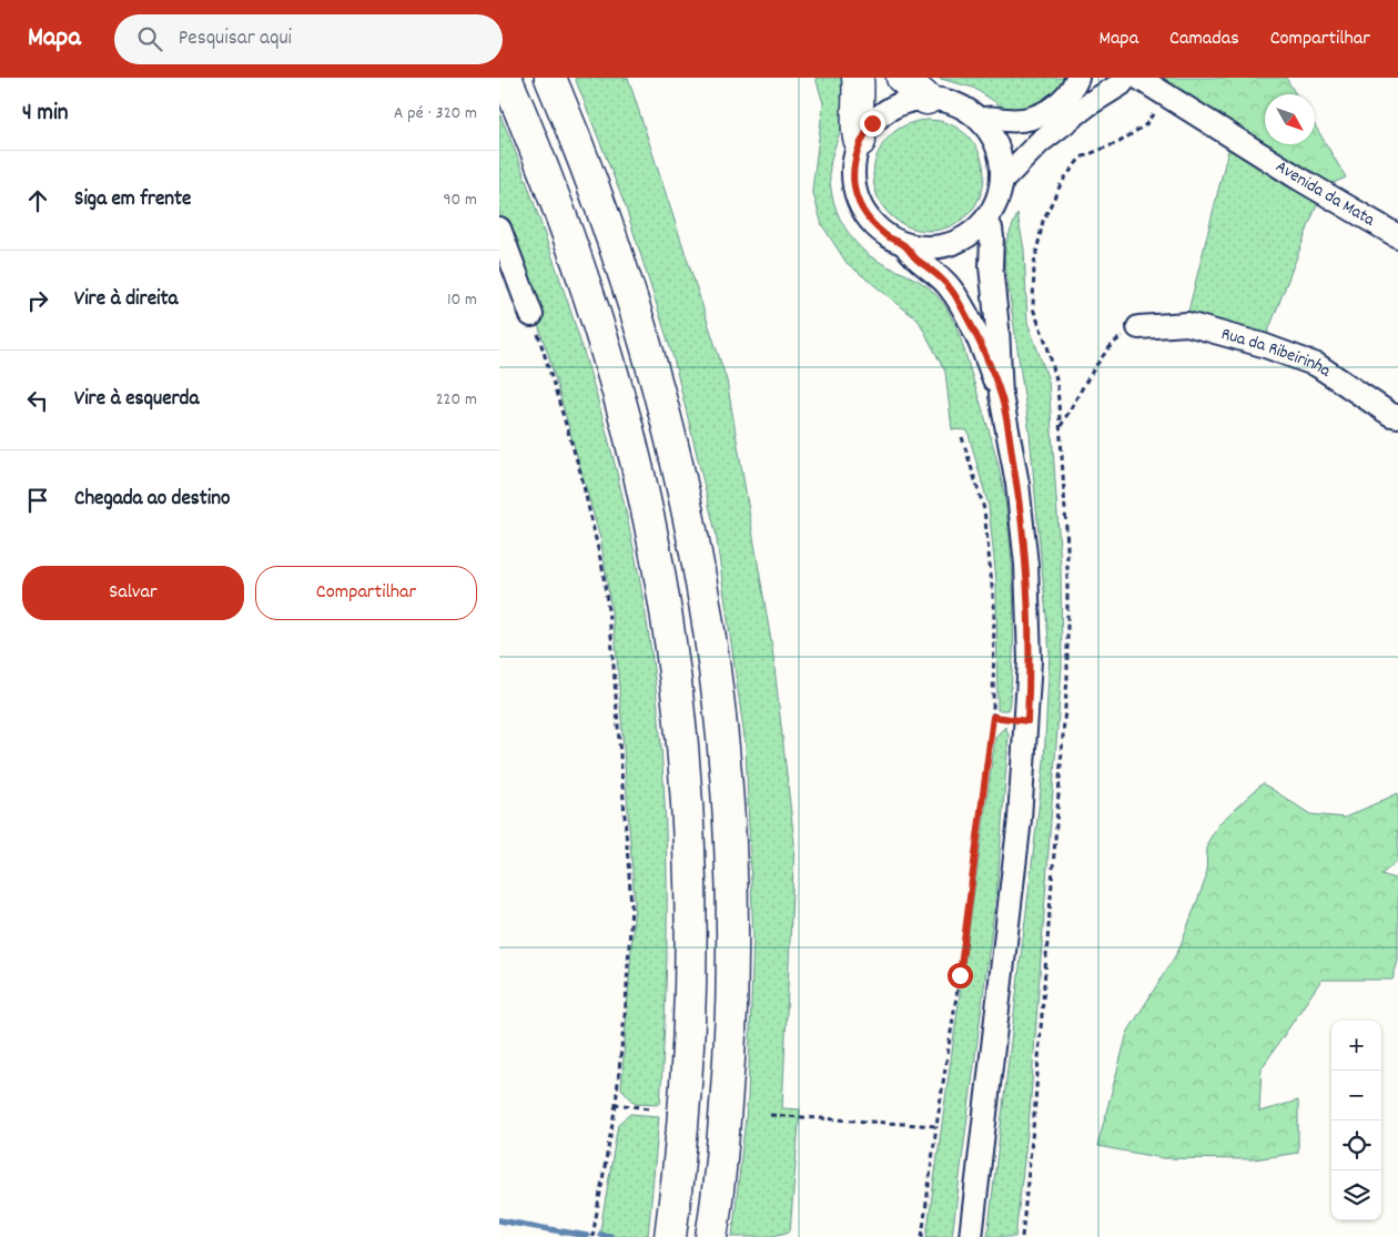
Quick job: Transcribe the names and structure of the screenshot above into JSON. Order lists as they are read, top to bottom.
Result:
{
  "streets": {
    "street": ["Avenida da Mata", "Rua da Ribeirinha"]
  },
  "north": "bottom right",
  "page": {
    "header": "Mapa",
    "search": "Pesquisar aqui",
    "nav": ["Mapa", "Camadas", "Compartilhar"],
    "heading": ["4 min", "A pé · 320 m"],
    "list": [
      ["Siga em frente", "90 m"],
      ["Vire à direita", "10 m"],
      ["Vire à esquerda", "220 m"],
      "Chegada ao destino"
    ],
    "buttons": ["Salvar", "Compartilhar"],
    "map_buttons": ["+", "−"]
  }
}
